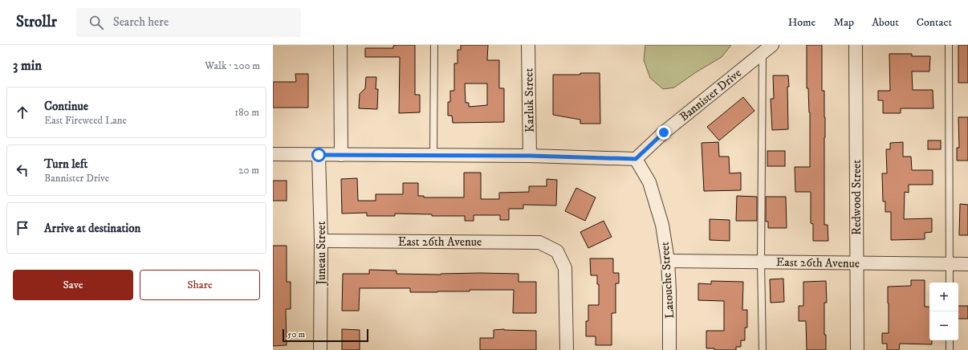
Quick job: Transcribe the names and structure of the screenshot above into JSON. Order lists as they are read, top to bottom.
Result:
{
  "streets": {
    "street": [
      "Bannister Drive",
      "Karluk Street",
      "Redwood Street",
      "East 26th Avenue",
      "Juneau Street",
      "Latouche Street"
    ]
  },
  "crossings": [
    ["Bannister Drive", "Latouche Street"],
    ["Redwood Street", "East 26th Avenue"],
    ["East 26th Avenue", "Juneau Street"],
    ["East 26th Avenue", "Latouche Street"]
  ],
  "scale_bar": "50 m",
  "page": {
    "header": "Strollr",
    "search": "Search here",
    "nav": [
      "Home",
      "Map",
      "About",
      "Contact"
    ],
    "heading": ["3 min", "Walk · 200 m"],
    "list": [
      ["Continue", "East Fireweed Lane", "180 m"],
      ["Turn left", "Bannister Drive", "20 m"],
      "Arrive at destination"
    ],
    "buttons": ["Save", "Share"],
    "map_buttons": ["+", "−"],
    "scale": "50 m"
  }
}
